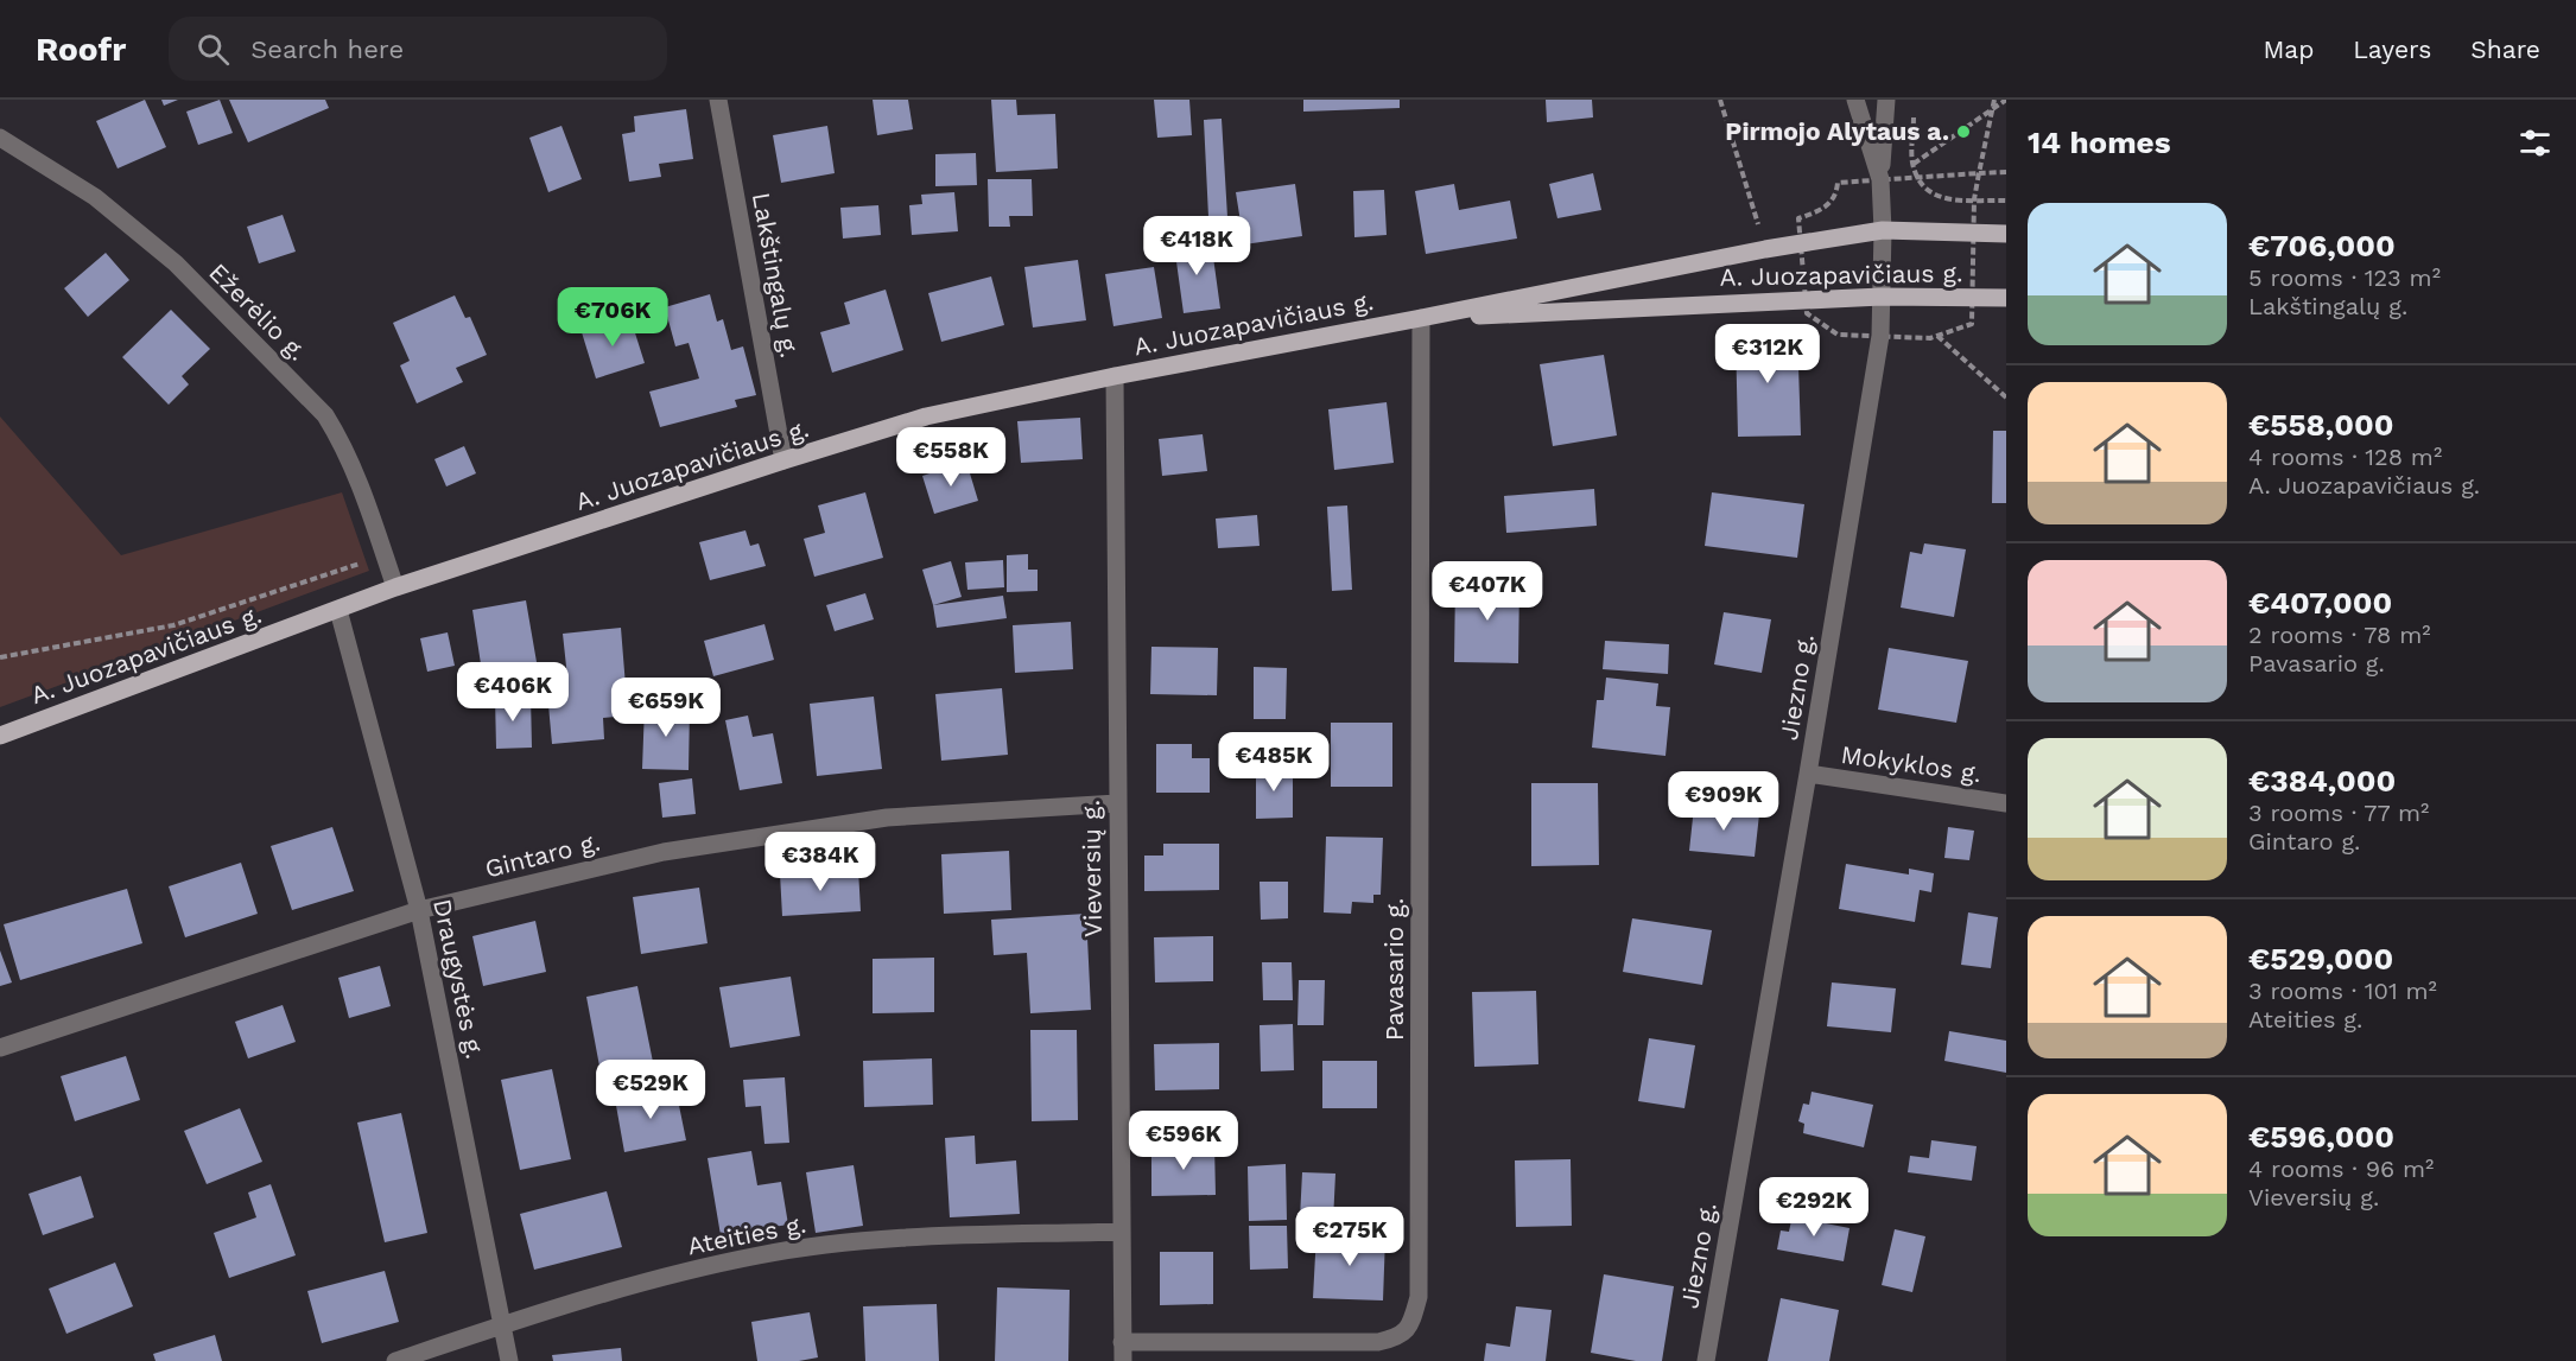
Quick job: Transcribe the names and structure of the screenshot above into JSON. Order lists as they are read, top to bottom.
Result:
{
  "streets": {
    "main road": ["A. Juozapavičiaus g."],
    "street": [
      "Lakštingalų g.",
      "Ežerėlio g.",
      "Jiezno g.",
      "Mokyklos g.",
      "Gintaro g.",
      "Vieversių g.",
      "Pavasario g.",
      "Draugystės g.",
      "Ateities g."
    ]
  },
  "crossings": [
    ["Lakštingalų g.", "A. Juozapavičiaus g."],
    ["A. Juozapavičiaus g.", "Ežerėlio g."],
    ["A. Juozapavičiaus g.", "Jiezno g."],
    ["A. Juozapavičiaus g.", "Vieversių g."],
    ["A. Juozapavičiaus g.", "Pavasario g."],
    ["A. Juozapavičiaus g.", "Draugystės g."],
    ["Jiezno g.", "Mokyklos g."],
    ["Gintaro g.", "Vieversių g."],
    ["Gintaro g.", "Draugystės g."],
    ["Vieversių g.", "Pavasario g."],
    ["Vieversių g.", "Ateities g."],
    ["Draugystės g.", "Ateities g."]
  ],
  "places": ["Pirmojo Alytaus a."],
  "page": {
    "header": "Roofr",
    "search": "Search here",
    "nav": ["Map", "Layers", "Share"],
    "heading": "14 homes",
    "list": [
      {
        "name": "€706,000",
        "note": "5 rooms · 123 m² · Lakštingalų g."
      },
      {
        "name": "€558,000",
        "note": "4 rooms · 128 m² · A. Juozapavičiaus g."
      },
      {
        "name": "€407,000",
        "note": "2 rooms · 78 m² · Pavasario g."
      },
      {
        "name": "€384,000",
        "note": "3 rooms · 77 m² · Gintaro g."
      },
      {
        "name": "€529,000",
        "note": "3 rooms · 101 m² · Ateities g."
      },
      {
        "name": "€596,000",
        "note": "4 rooms · 96 m² · Vieversių g."
      }
    ],
    "price": [
      "€418K",
      "€706K",
      "€312K",
      "€558K",
      "€407K",
      "€406K",
      "€659K",
      "€485K",
      "€909K",
      "€384K",
      "€529K",
      "€596K",
      "€292K",
      "€275K"
    ]
  }
}
